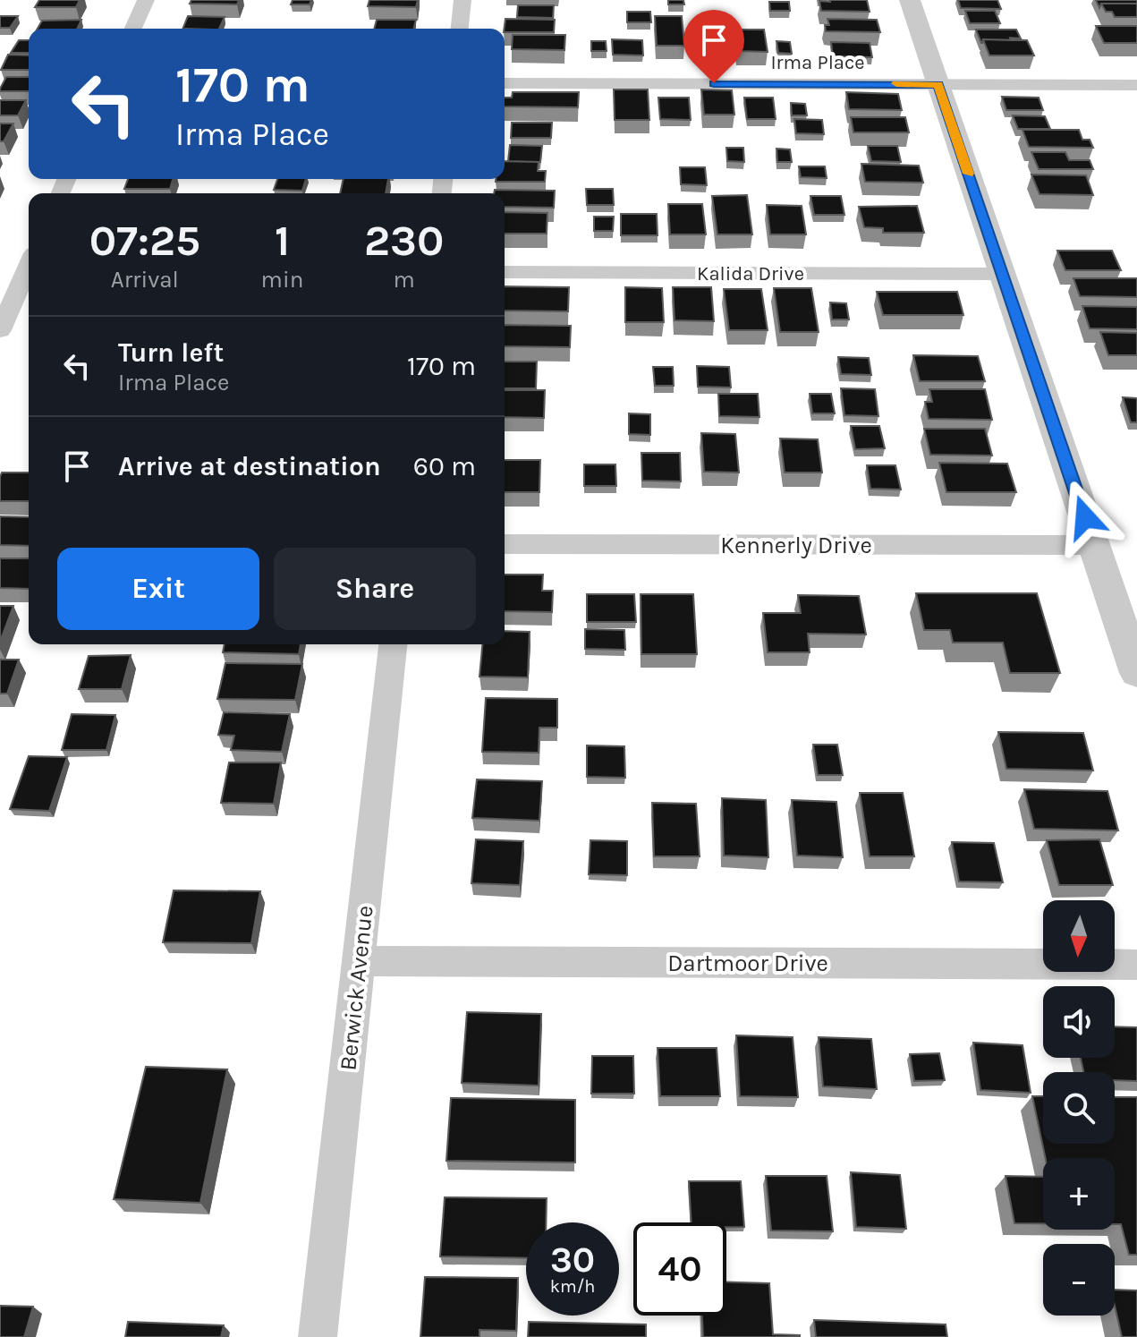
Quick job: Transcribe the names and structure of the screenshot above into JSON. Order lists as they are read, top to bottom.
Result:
{
  "streets": {
    "street": [
      "Irma Place",
      "Kalida Drive",
      "Kennerly Drive",
      "Dartmoor Drive",
      "Berwick Avenue"
    ]
  },
  "crossings": [
    ["Dartmoor Drive", "Berwick Avenue"]
  ],
  "north": "bottom",
  "page": {
    "turn": ["170 m", "Irma Place"],
    "eta": [
      "07:25",
      "Arrival",
      "1",
      "min",
      "230",
      "m"
    ],
    "list": [
      {
        "name": "Turn left",
        "note": "Irma Place",
        "value": "170 m"
      },
      {
        "name": "Arrive at destination",
        "value": "60 m"
      }
    ],
    "buttons": ["Exit", "Share"],
    "map_buttons": ["+", "−"],
    "speed": "30 km/h",
    "limit": "40"
  }
}
